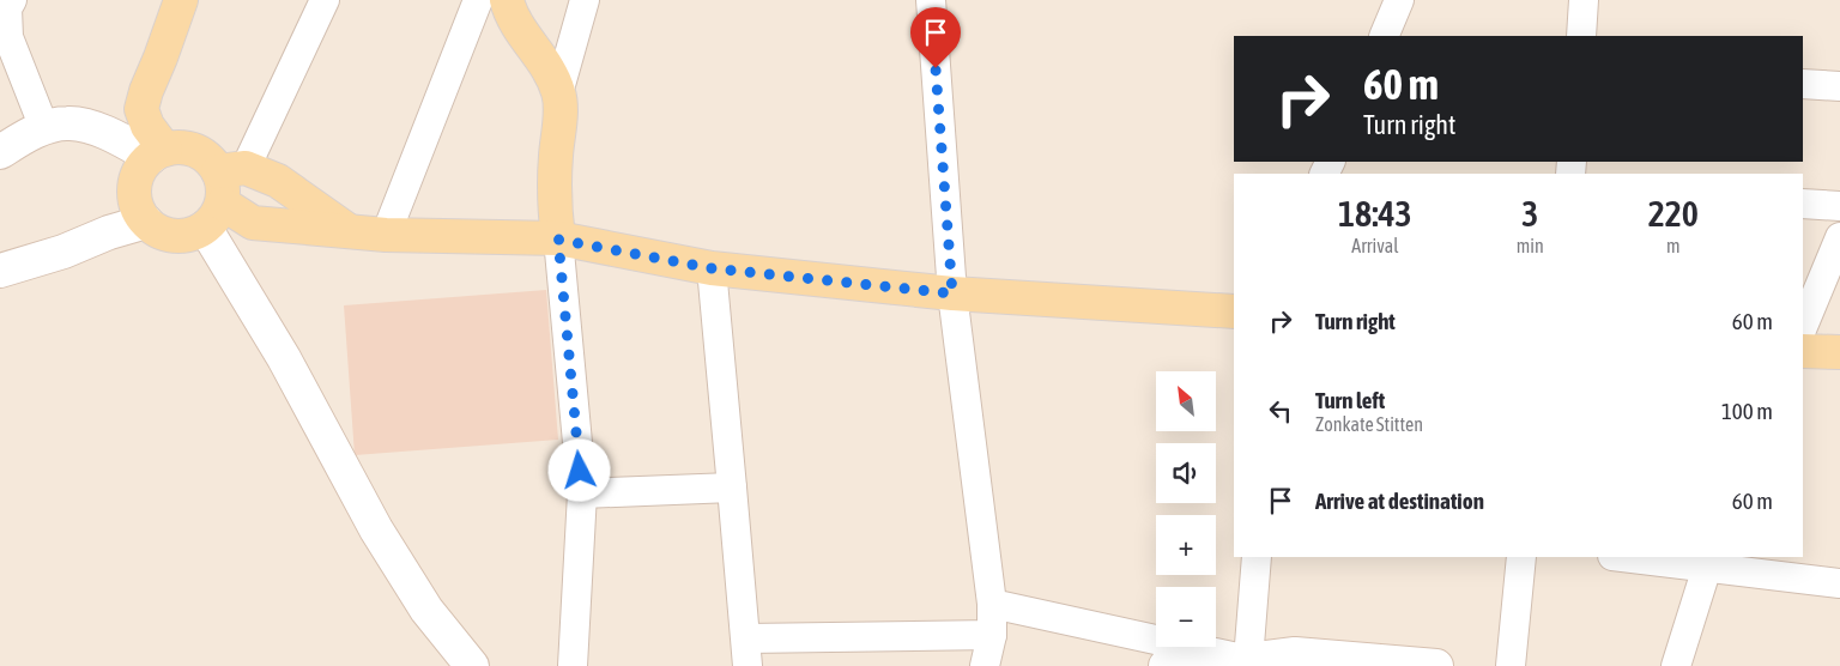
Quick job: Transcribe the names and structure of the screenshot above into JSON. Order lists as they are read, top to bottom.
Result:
{
  "north": "top left",
  "page": {
    "turn": ["60 m", "Turn right"],
    "eta": [
      "18:43",
      "Arrival",
      "3",
      "min",
      "220",
      "m"
    ],
    "list": [
      {
        "name": "Turn right",
        "value": "60 m"
      },
      {
        "name": "Turn left",
        "note": "Zonkate Stitten",
        "value": "100 m"
      },
      {
        "name": "Arrive at destination",
        "value": "60 m"
      }
    ],
    "map_buttons": ["+", "−"]
  }
}
